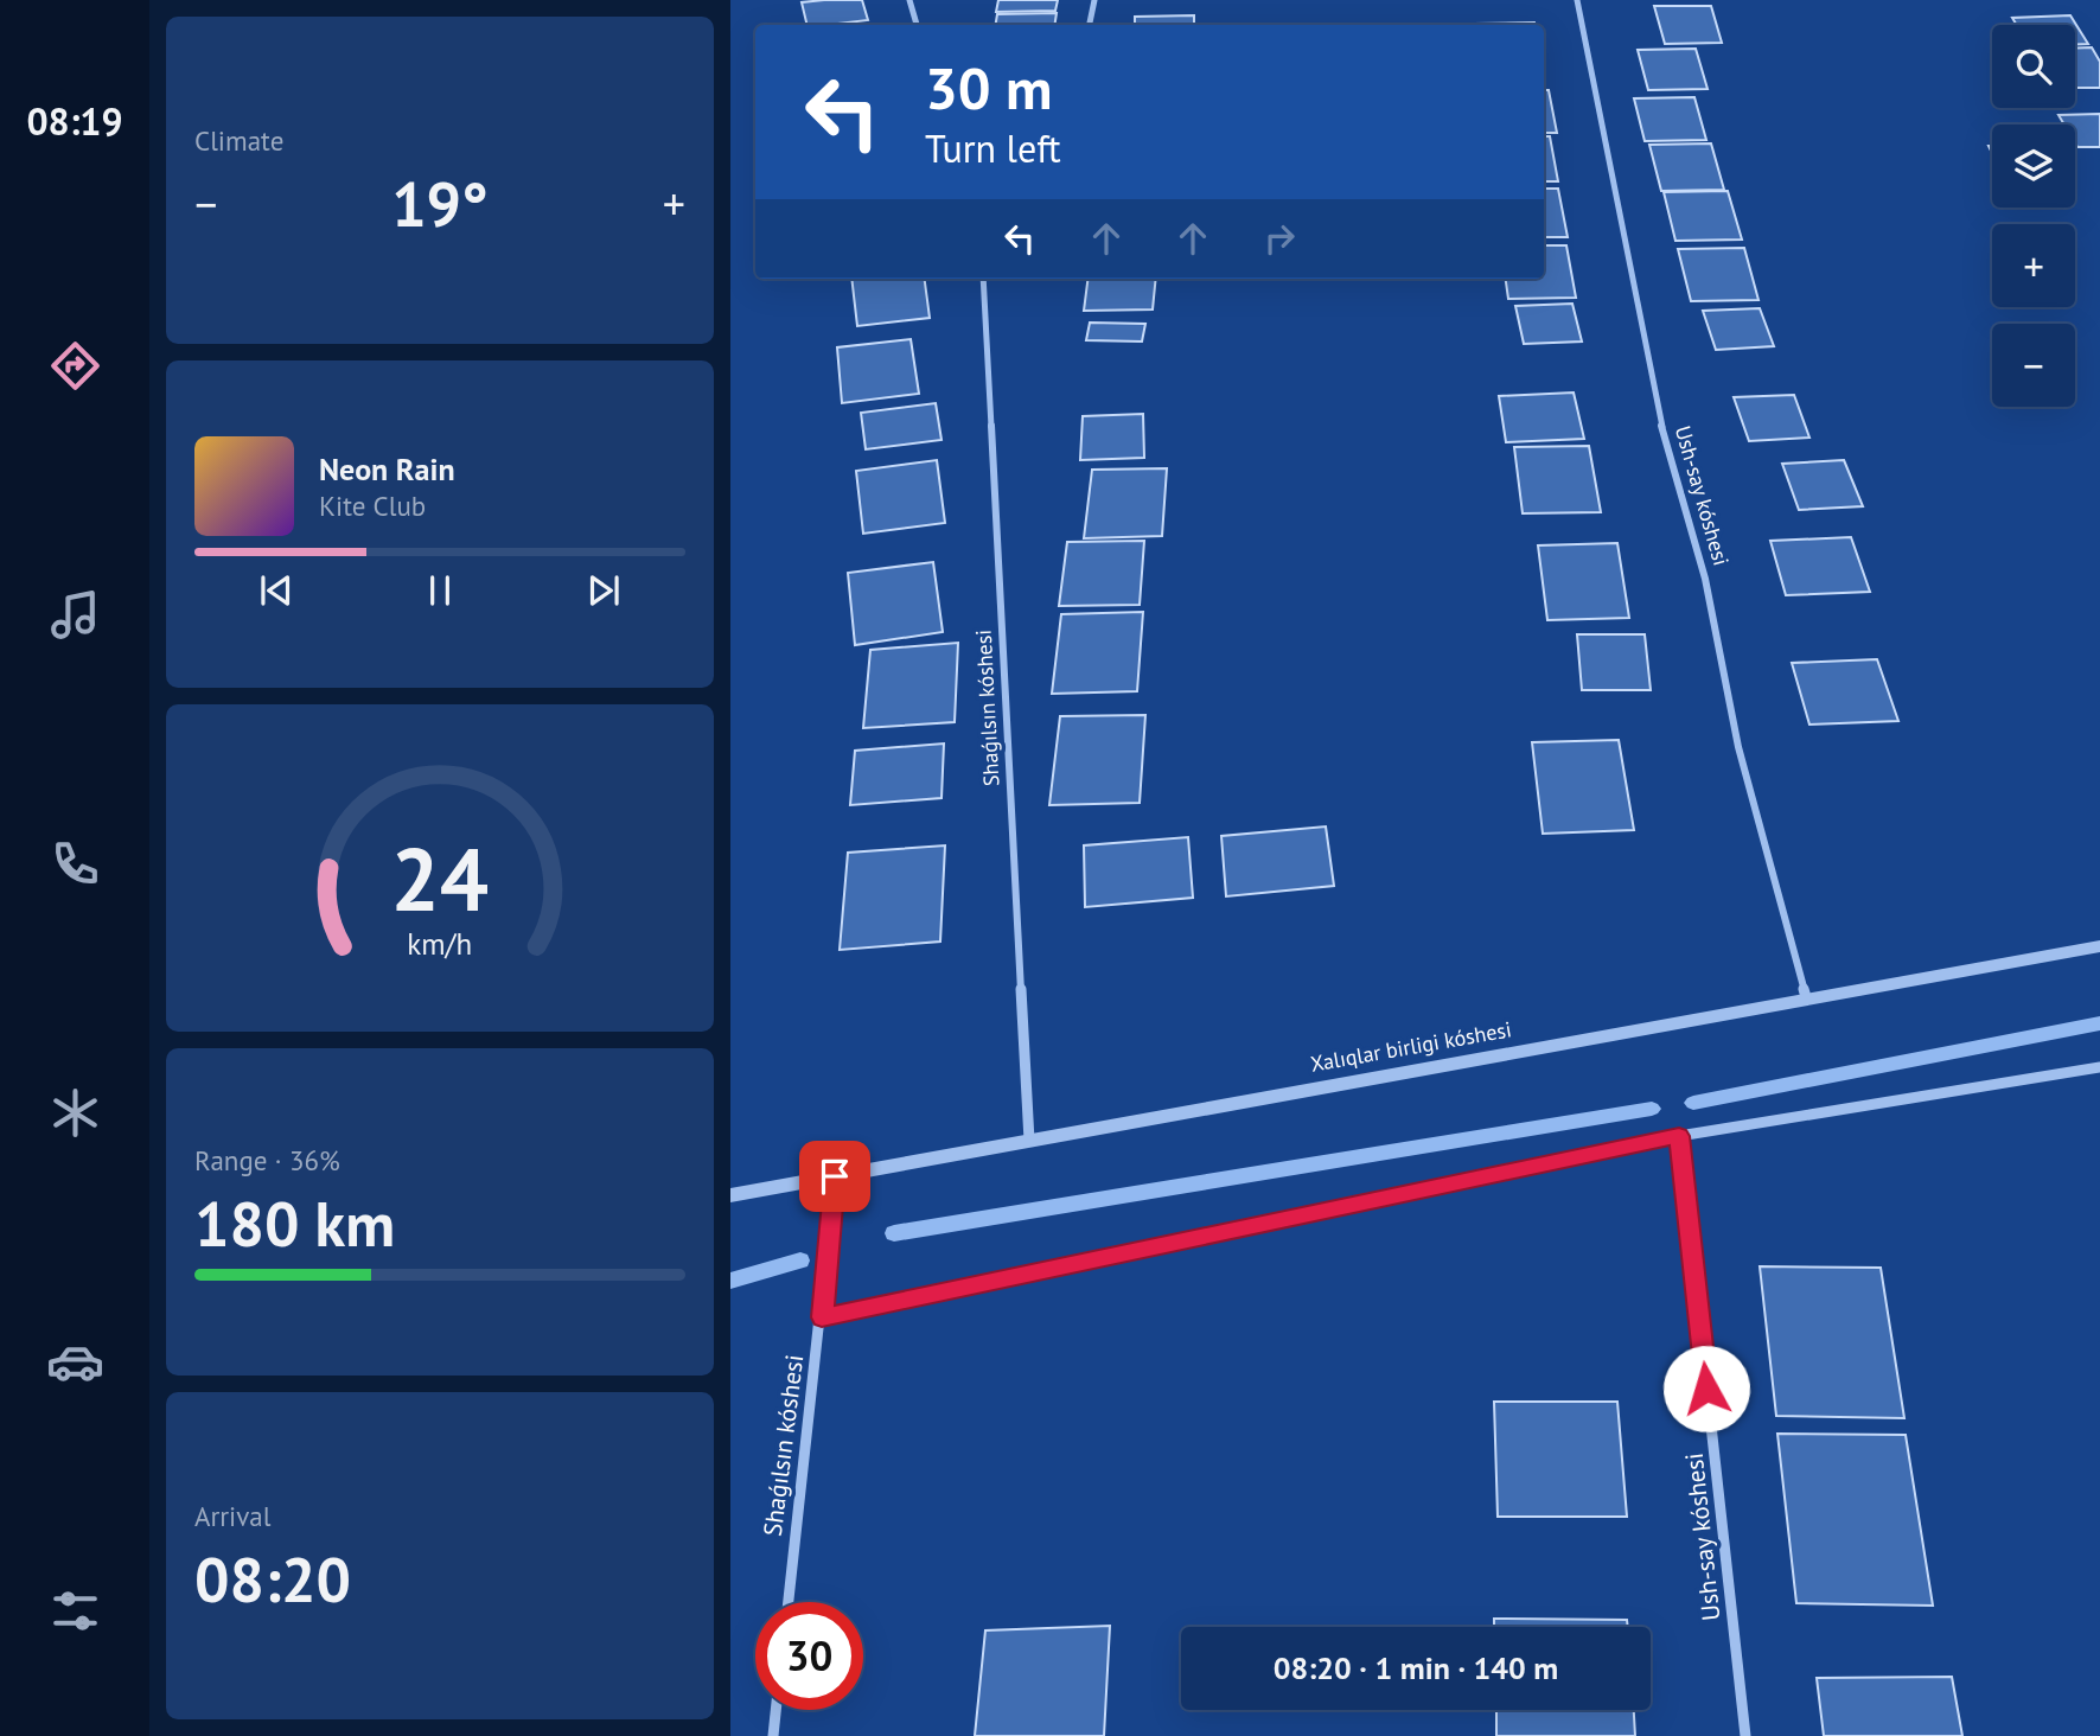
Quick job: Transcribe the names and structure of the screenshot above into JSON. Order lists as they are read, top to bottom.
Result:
{
  "streets": {
    "street": ["Ush-say kóshesi", "Shaǵılsın kóshesi", "Xalıqlar birligi kóshesi"]
  },
  "crossings": [
    ["Ush-say kóshesi", "Xalıqlar birligi kóshesi"],
    ["Shaǵılsın kóshesi", "Xalıqlar birligi kóshesi"]
  ],
  "page": {
    "tabs": "08:19",
    "tile": [
      "Climate",
      ["Range · 36%", "180 km"],
      ["Arrival", "08:20"]
    ],
    "map_buttons": ["+", "−"],
    "turn": ["30 m", "Turn left"],
    "heat": ["−", "19°", "+"],
    "song": ["Neon Rain", "Kite Club"],
    "limit": "30",
    "trip": "08:20 · 1 min · 140 m",
    "gauge": ["24", "km/h"]
  }
}
